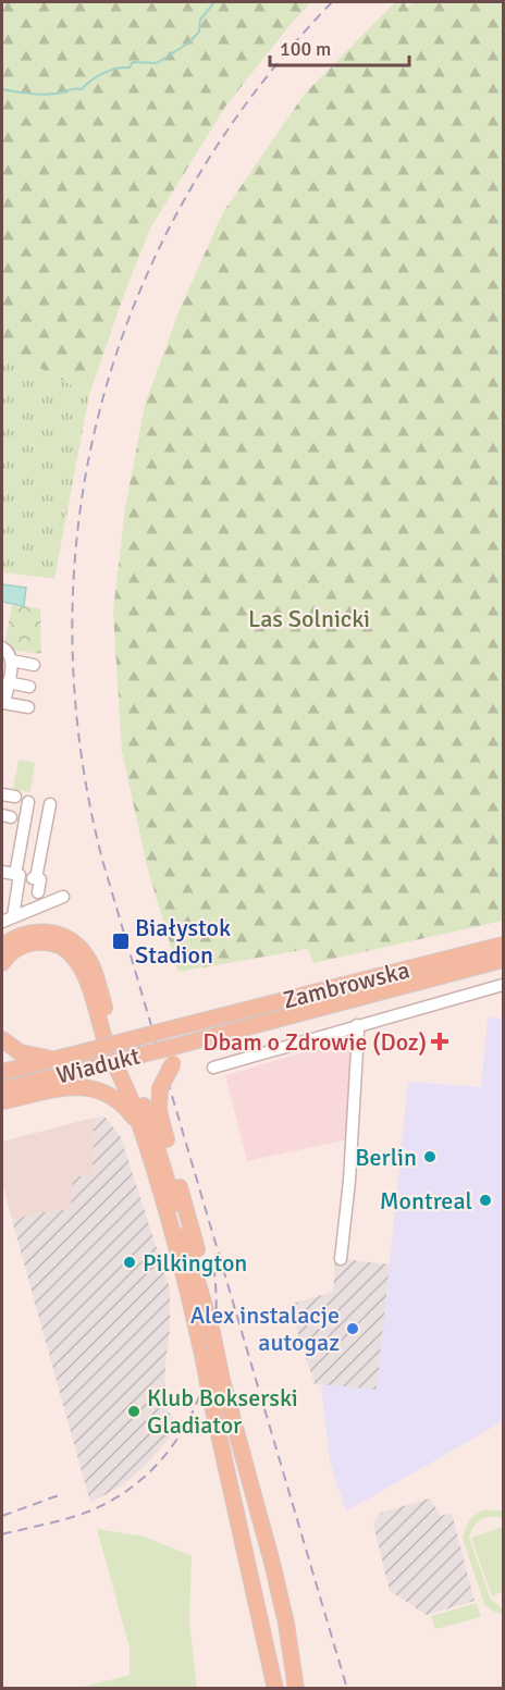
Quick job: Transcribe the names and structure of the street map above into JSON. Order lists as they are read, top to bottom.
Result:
{
  "streets": {
    "main road": ["Zambrowska", "Wiadukt"]
  },
  "crossings": [
    ["Zambrowska", "Wiadukt"]
  ],
  "parks": ["Las Solnicki"],
  "places": {
    "transit": ["Białystok Stadion"],
    "health": ["Dbam o Zdrowie (Doz)"],
    "other": [
      "Berlin",
      "Montreal",
      "Pilkington",
      "Alex instalacje autogaz",
      "Klub Bokserski Gladiator"
    ]
  },
  "scale_bar": "100 m"
}
